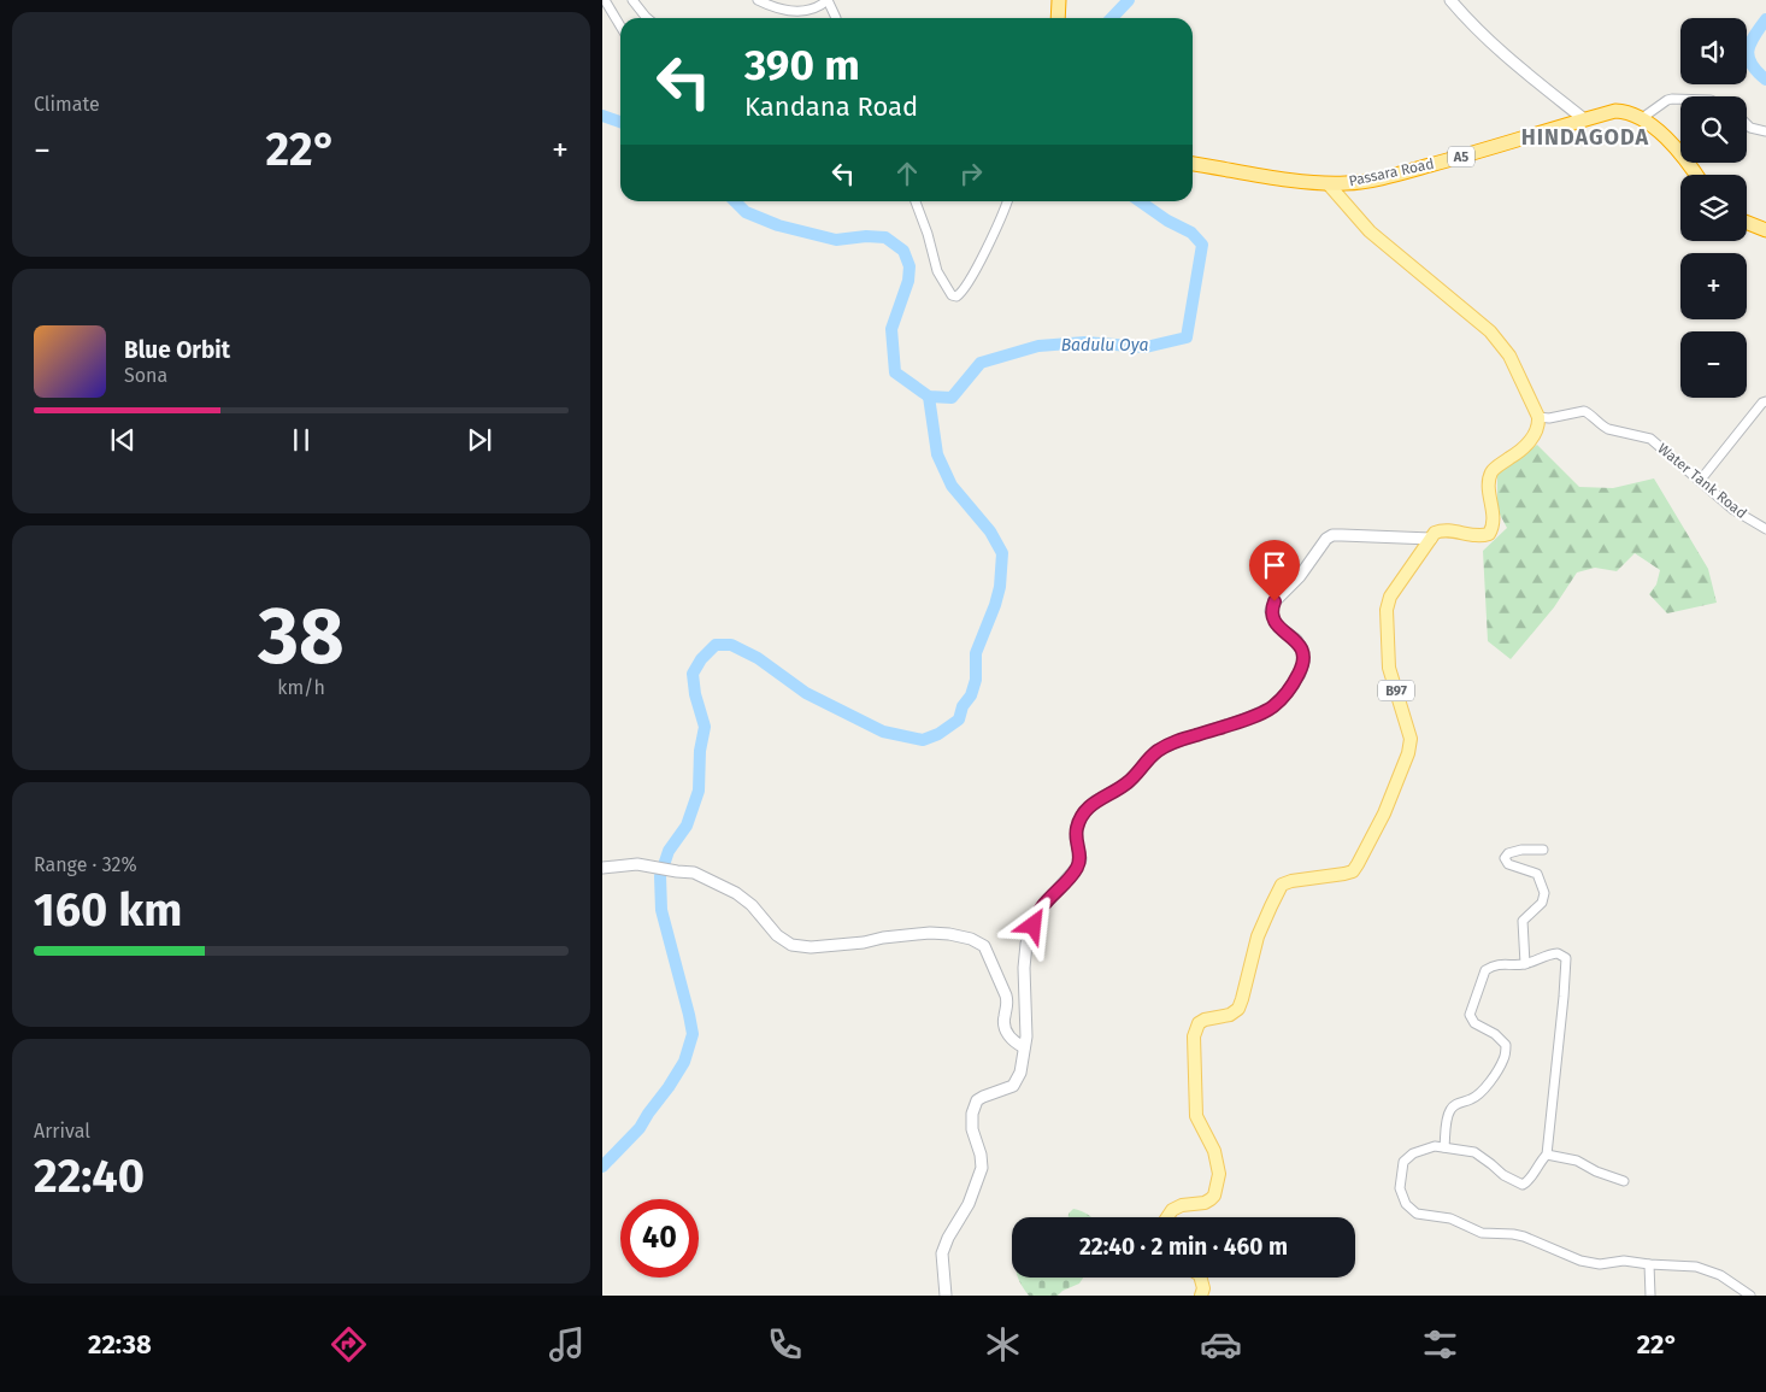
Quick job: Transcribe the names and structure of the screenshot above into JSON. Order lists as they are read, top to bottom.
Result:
{
  "streets": {
    "highway": ["A5", "Passara Road"],
    "main road": ["B97"],
    "street": ["Water Tank Road"]
  },
  "districts": ["HINDAGODA"],
  "water": ["Badulu Oya"],
  "page": {
    "tile": [
      "Climate",
      ["38", "km/h"],
      ["Range · 32%", "160 km"],
      ["Arrival", "22:40"]
    ],
    "map_buttons": ["+", "−"],
    "turn": ["390 m", "Kandana Road"],
    "heat": ["−", "22°", "+"],
    "song": ["Blue Orbit", "Sona"],
    "limit": "40",
    "trip": "22:40 · 2 min · 460 m",
    "tabs": ["22:38", "22°"]
  }
}
